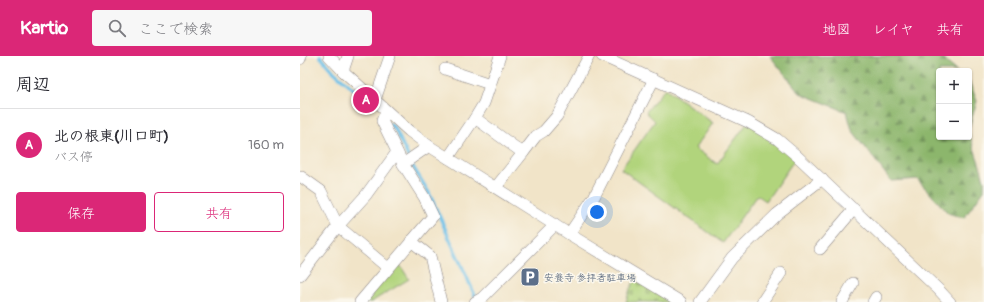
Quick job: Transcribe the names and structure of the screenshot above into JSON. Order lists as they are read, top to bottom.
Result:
{
  "places": {
    "parking": ["安養寺 参拝者駐車場"]
  },
  "page": {
    "header": "Kartio",
    "search": "ここで検索",
    "nav": ["地図", "レイヤ", "共有"],
    "heading": "周辺",
    "map_buttons": ["+", "−"],
    "pins": "A",
    "list": [
      {
        "mark": "A",
        "name": "北の根東(川口町)",
        "note": "バス停",
        "value": "160 m"
      }
    ],
    "buttons": ["保存", "共有"]
  }
}
